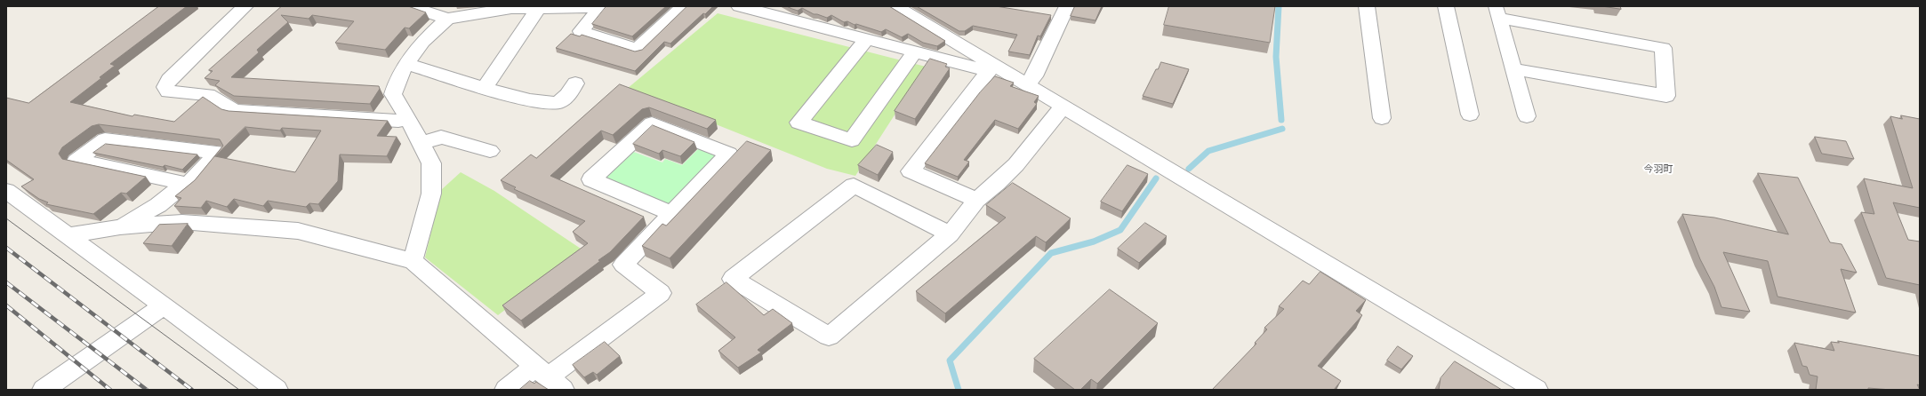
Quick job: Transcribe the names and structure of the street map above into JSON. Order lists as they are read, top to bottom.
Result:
{
  "districts": ["今羽町"]
}
